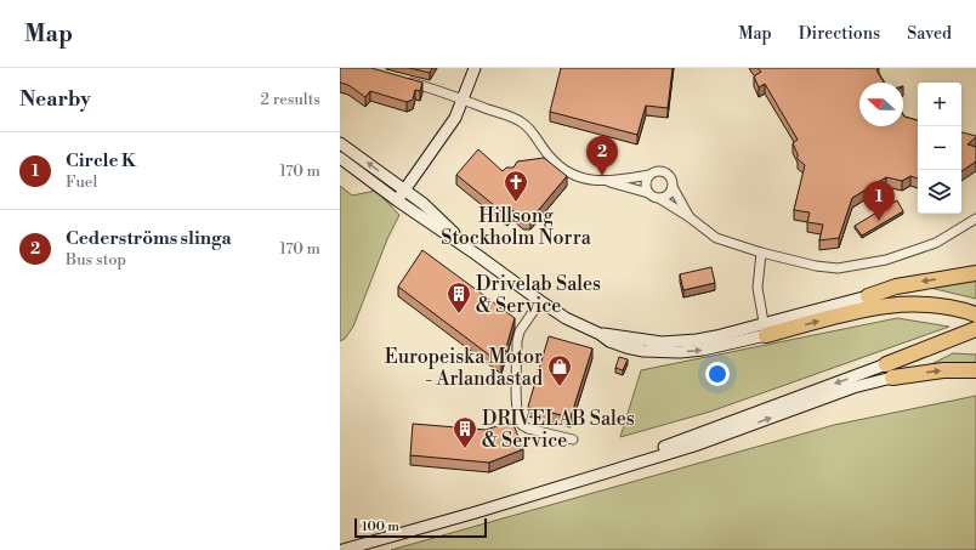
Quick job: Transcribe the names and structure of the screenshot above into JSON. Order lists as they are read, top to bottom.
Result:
{
  "places": {
    "church": ["Hillsong Stockholm Norra"],
    "building": ["Drivelab Sales & Service", "DRIVELAB Sales & Service"],
    "shop": ["Europeiska Motor - Arlandastad"]
  },
  "scale_bar": "100 m",
  "north": "left",
  "page": {
    "header": "Map",
    "nav": ["Map", "Directions", "Saved"],
    "heading": ["Nearby", "2 results"],
    "map_buttons": ["+", "−"],
    "list": [
      {
        "mark": "1",
        "name": "Circle K",
        "note": "Fuel",
        "value": "170 m"
      },
      {
        "mark": "2",
        "name": "Cederströms slinga",
        "note": "Bus stop",
        "value": "170 m"
      }
    ],
    "pins": ["2", "1"],
    "scale": "100 m"
  }
}
